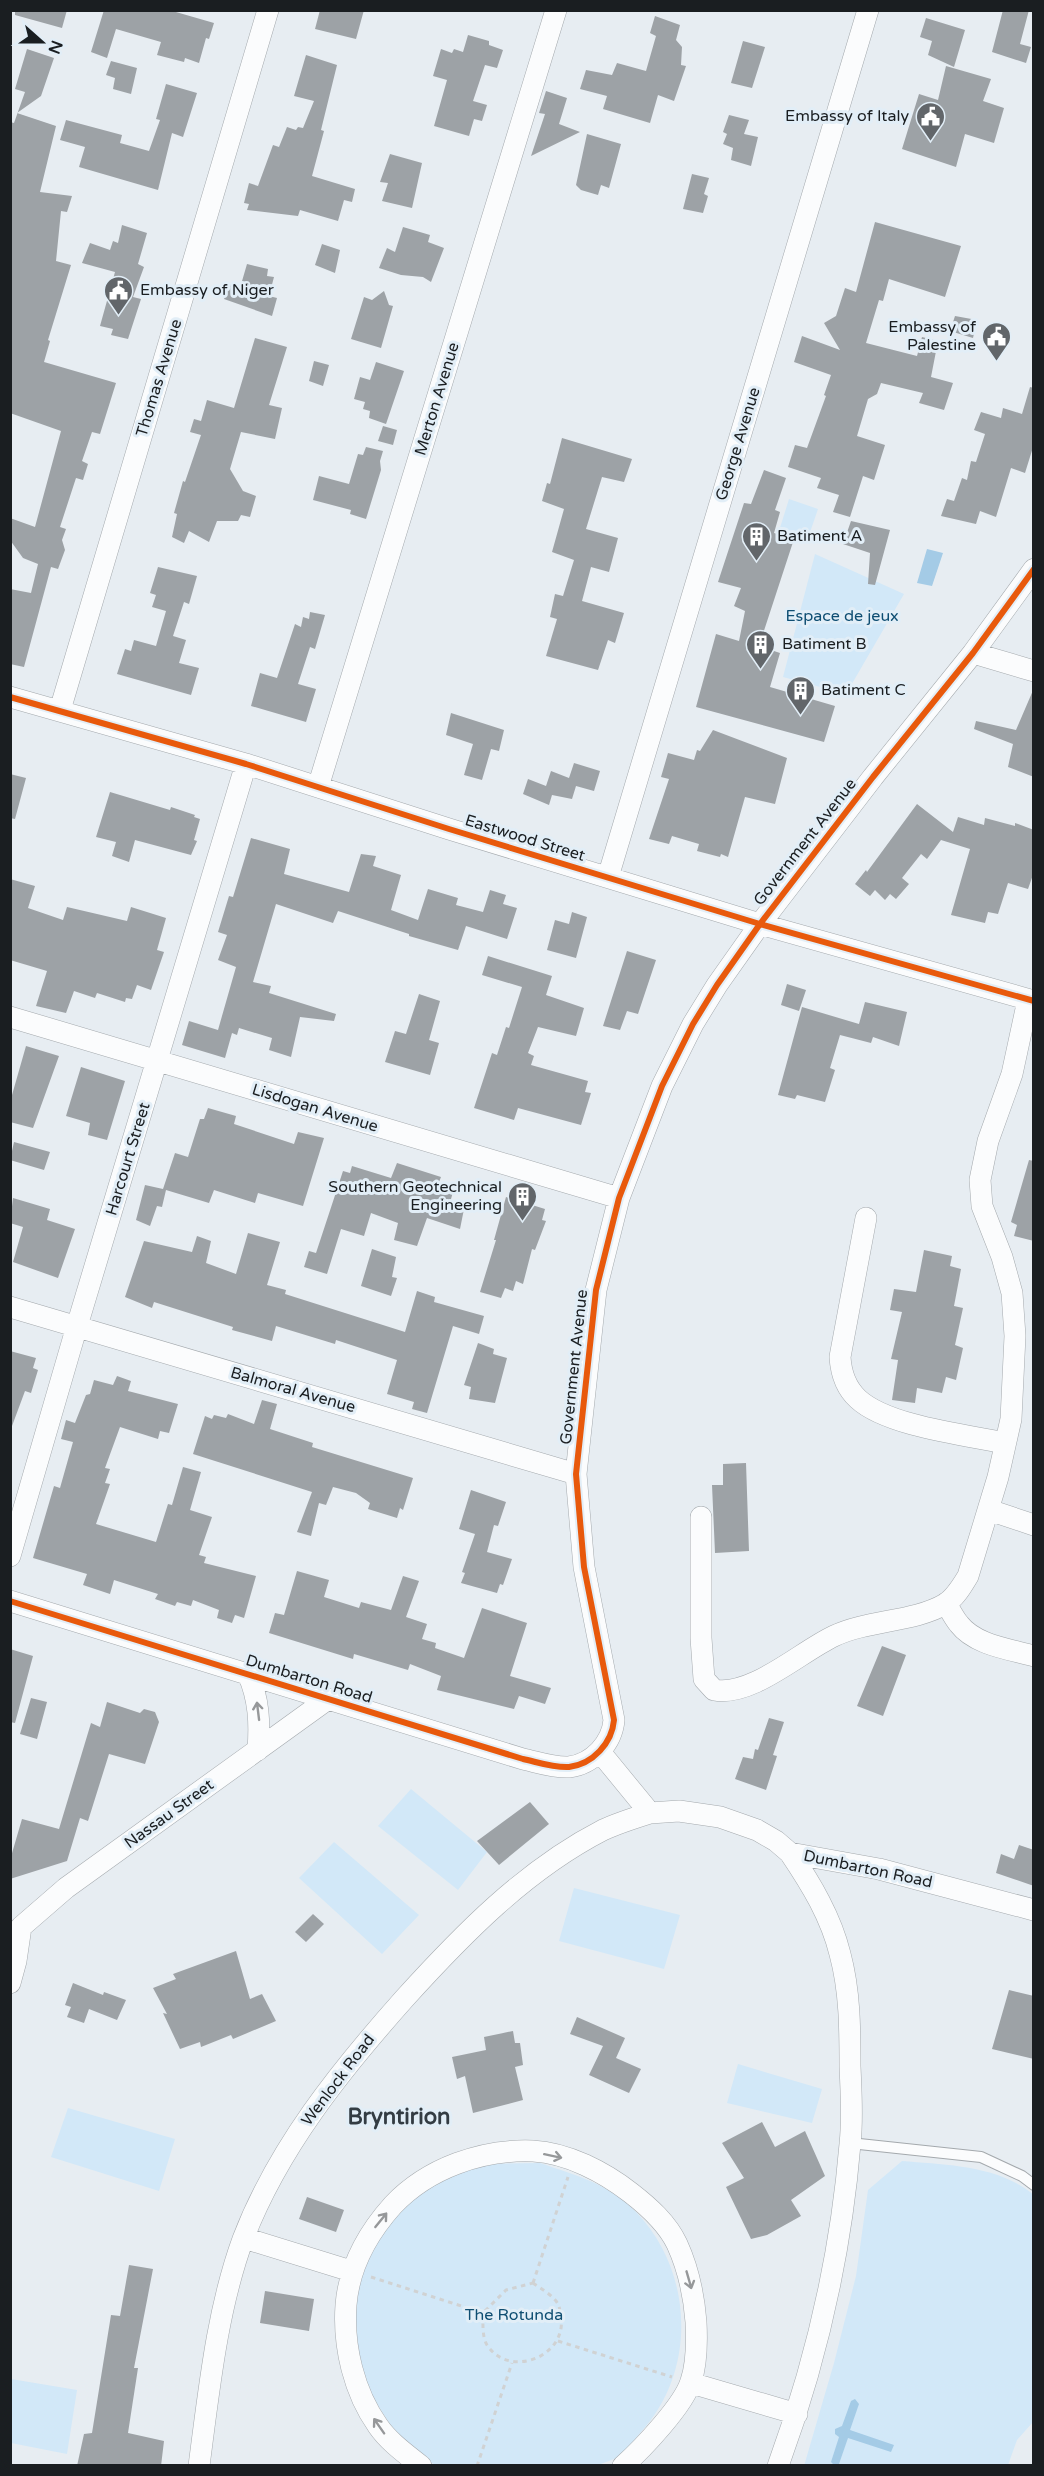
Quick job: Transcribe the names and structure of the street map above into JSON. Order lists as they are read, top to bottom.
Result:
{
  "streets": {
    "street": [
      "Thomas Avenue",
      "Merton Avenue",
      "George Avenue",
      "Eastwood Street",
      "Government Avenue",
      "Lisdogan Avenue",
      "Harcourt Street",
      "Balmoral Avenue",
      "Dumbarton Road",
      "Nassau Street",
      "Wenlock Road"
    ]
  },
  "crossings": [
    ["Thomas Avenue", "Eastwood Street"],
    ["Merton Avenue", "Eastwood Street"],
    ["George Avenue", "Eastwood Street"],
    ["Eastwood Street", "Government Avenue"],
    ["Eastwood Street", "Harcourt Street"],
    ["Government Avenue", "Lisdogan Avenue"],
    ["Government Avenue", "Balmoral Avenue"],
    ["Government Avenue", "Dumbarton Road"],
    ["Lisdogan Avenue", "Harcourt Street"],
    ["Harcourt Street", "Balmoral Avenue"],
    ["Dumbarton Road", "Nassau Street"],
    ["Dumbarton Road", "Wenlock Road"]
  ],
  "districts": ["Bryntirion"],
  "parks": ["Espace de jeux", "The Rotunda"],
  "places": {
    "public building": ["Embassy of Italy", "Embassy of Niger", "Embassy of Palestine"],
    "building": [
      "Batiment A",
      "Batiment B",
      "Batiment C",
      "Southern Geotechnical Engineering"
    ]
  },
  "north": "right"
}
